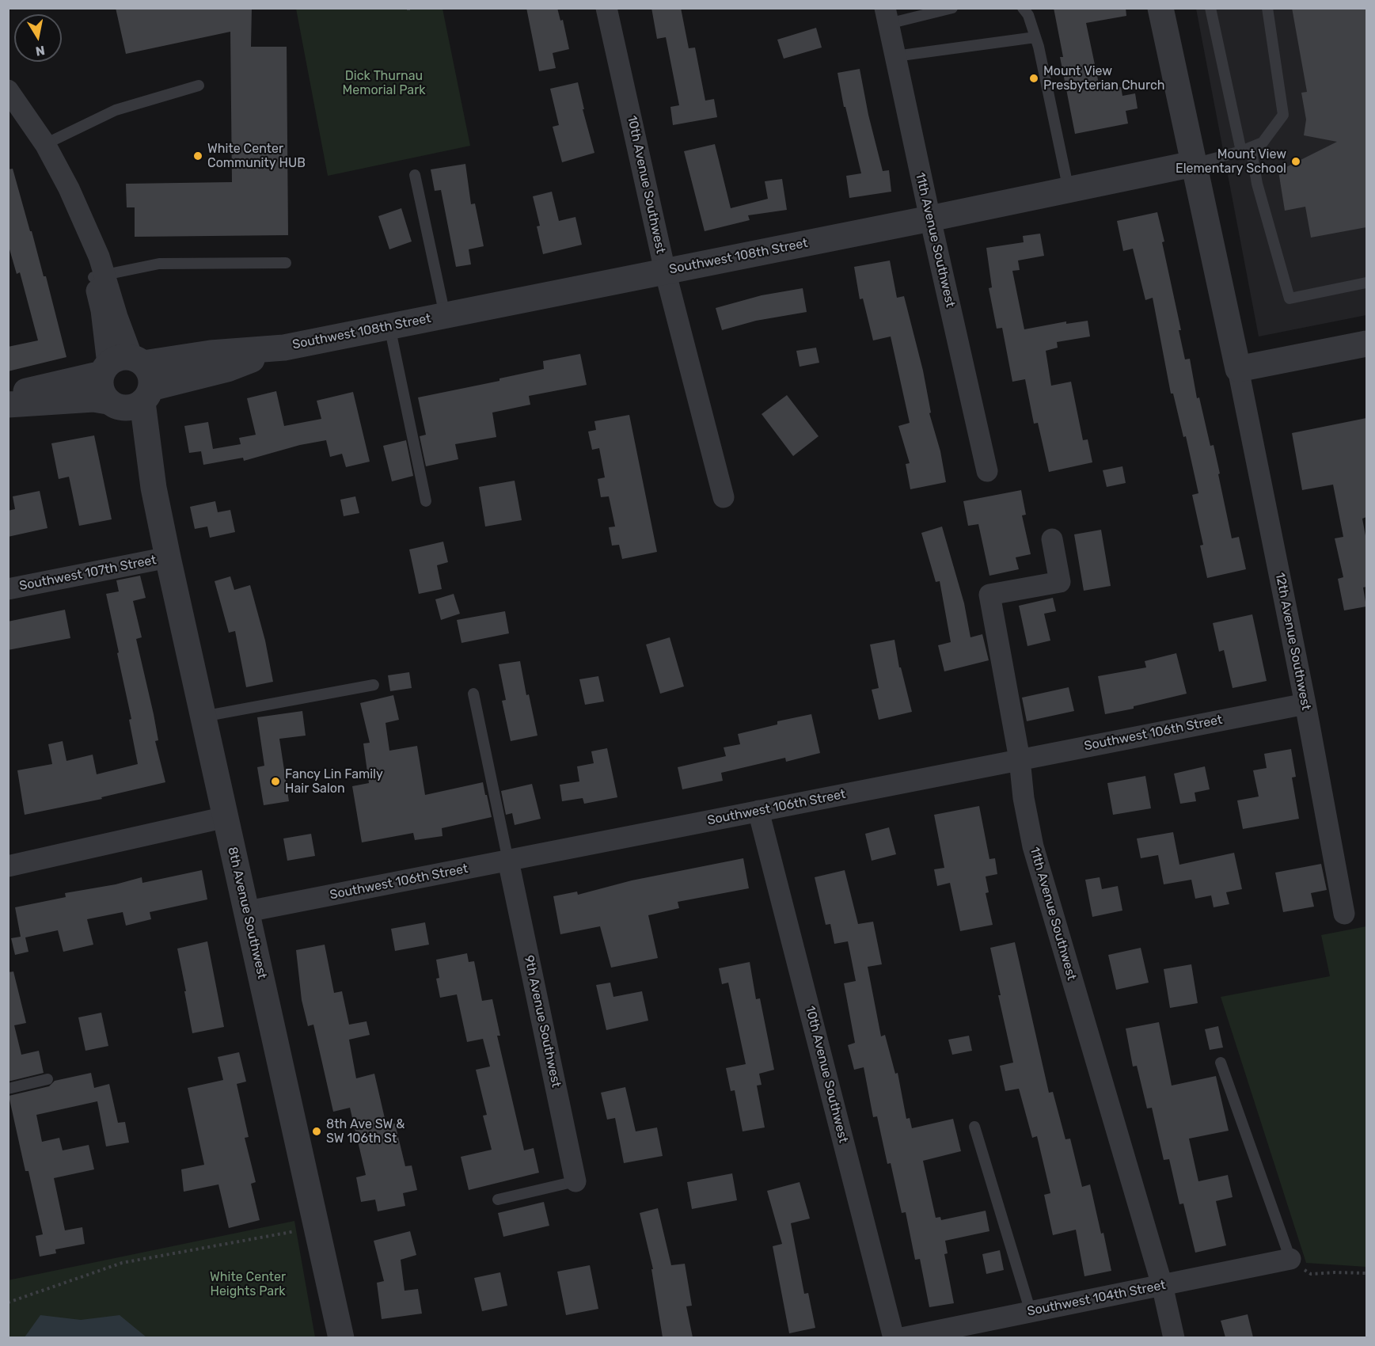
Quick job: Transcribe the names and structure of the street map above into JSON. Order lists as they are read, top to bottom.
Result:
{
  "streets": {
    "street": [
      "10th Avenue Southwest",
      "11th Avenue Southwest",
      "Southwest 108th Street",
      "Southwest 107th Street",
      "12th Avenue Southwest",
      "Southwest 106th Street",
      "8th Avenue Southwest",
      "9th Avenue Southwest",
      "Southwest 104th Street"
    ]
  },
  "crossings": [
    ["10th Avenue Southwest", "Southwest 108th Street"],
    ["10th Avenue Southwest", "Southwest 106th Street"],
    ["11th Avenue Southwest", "Southwest 108th Street"],
    ["11th Avenue Southwest", "Southwest 106th Street"],
    ["11th Avenue Southwest", "Southwest 104th Street"],
    ["Southwest 108th Street", "8th Avenue Southwest"],
    ["Southwest 107th Street", "8th Avenue Southwest"],
    ["12th Avenue Southwest", "Southwest 106th Street"],
    ["Southwest 106th Street", "8th Avenue Southwest"],
    ["Southwest 106th Street", "9th Avenue Southwest"]
  ],
  "parks": ["Dick Thurnau Memorial Park", "White Center Heights Park"],
  "places": [
    "Mount View Presbyterian Church",
    "White Center Community HUB",
    "Mount View Elementary School",
    "Fancy Lin Family Hair Salon",
    "8th Ave SW & SW 106th St"
  ],
  "north": "bottom"
}
